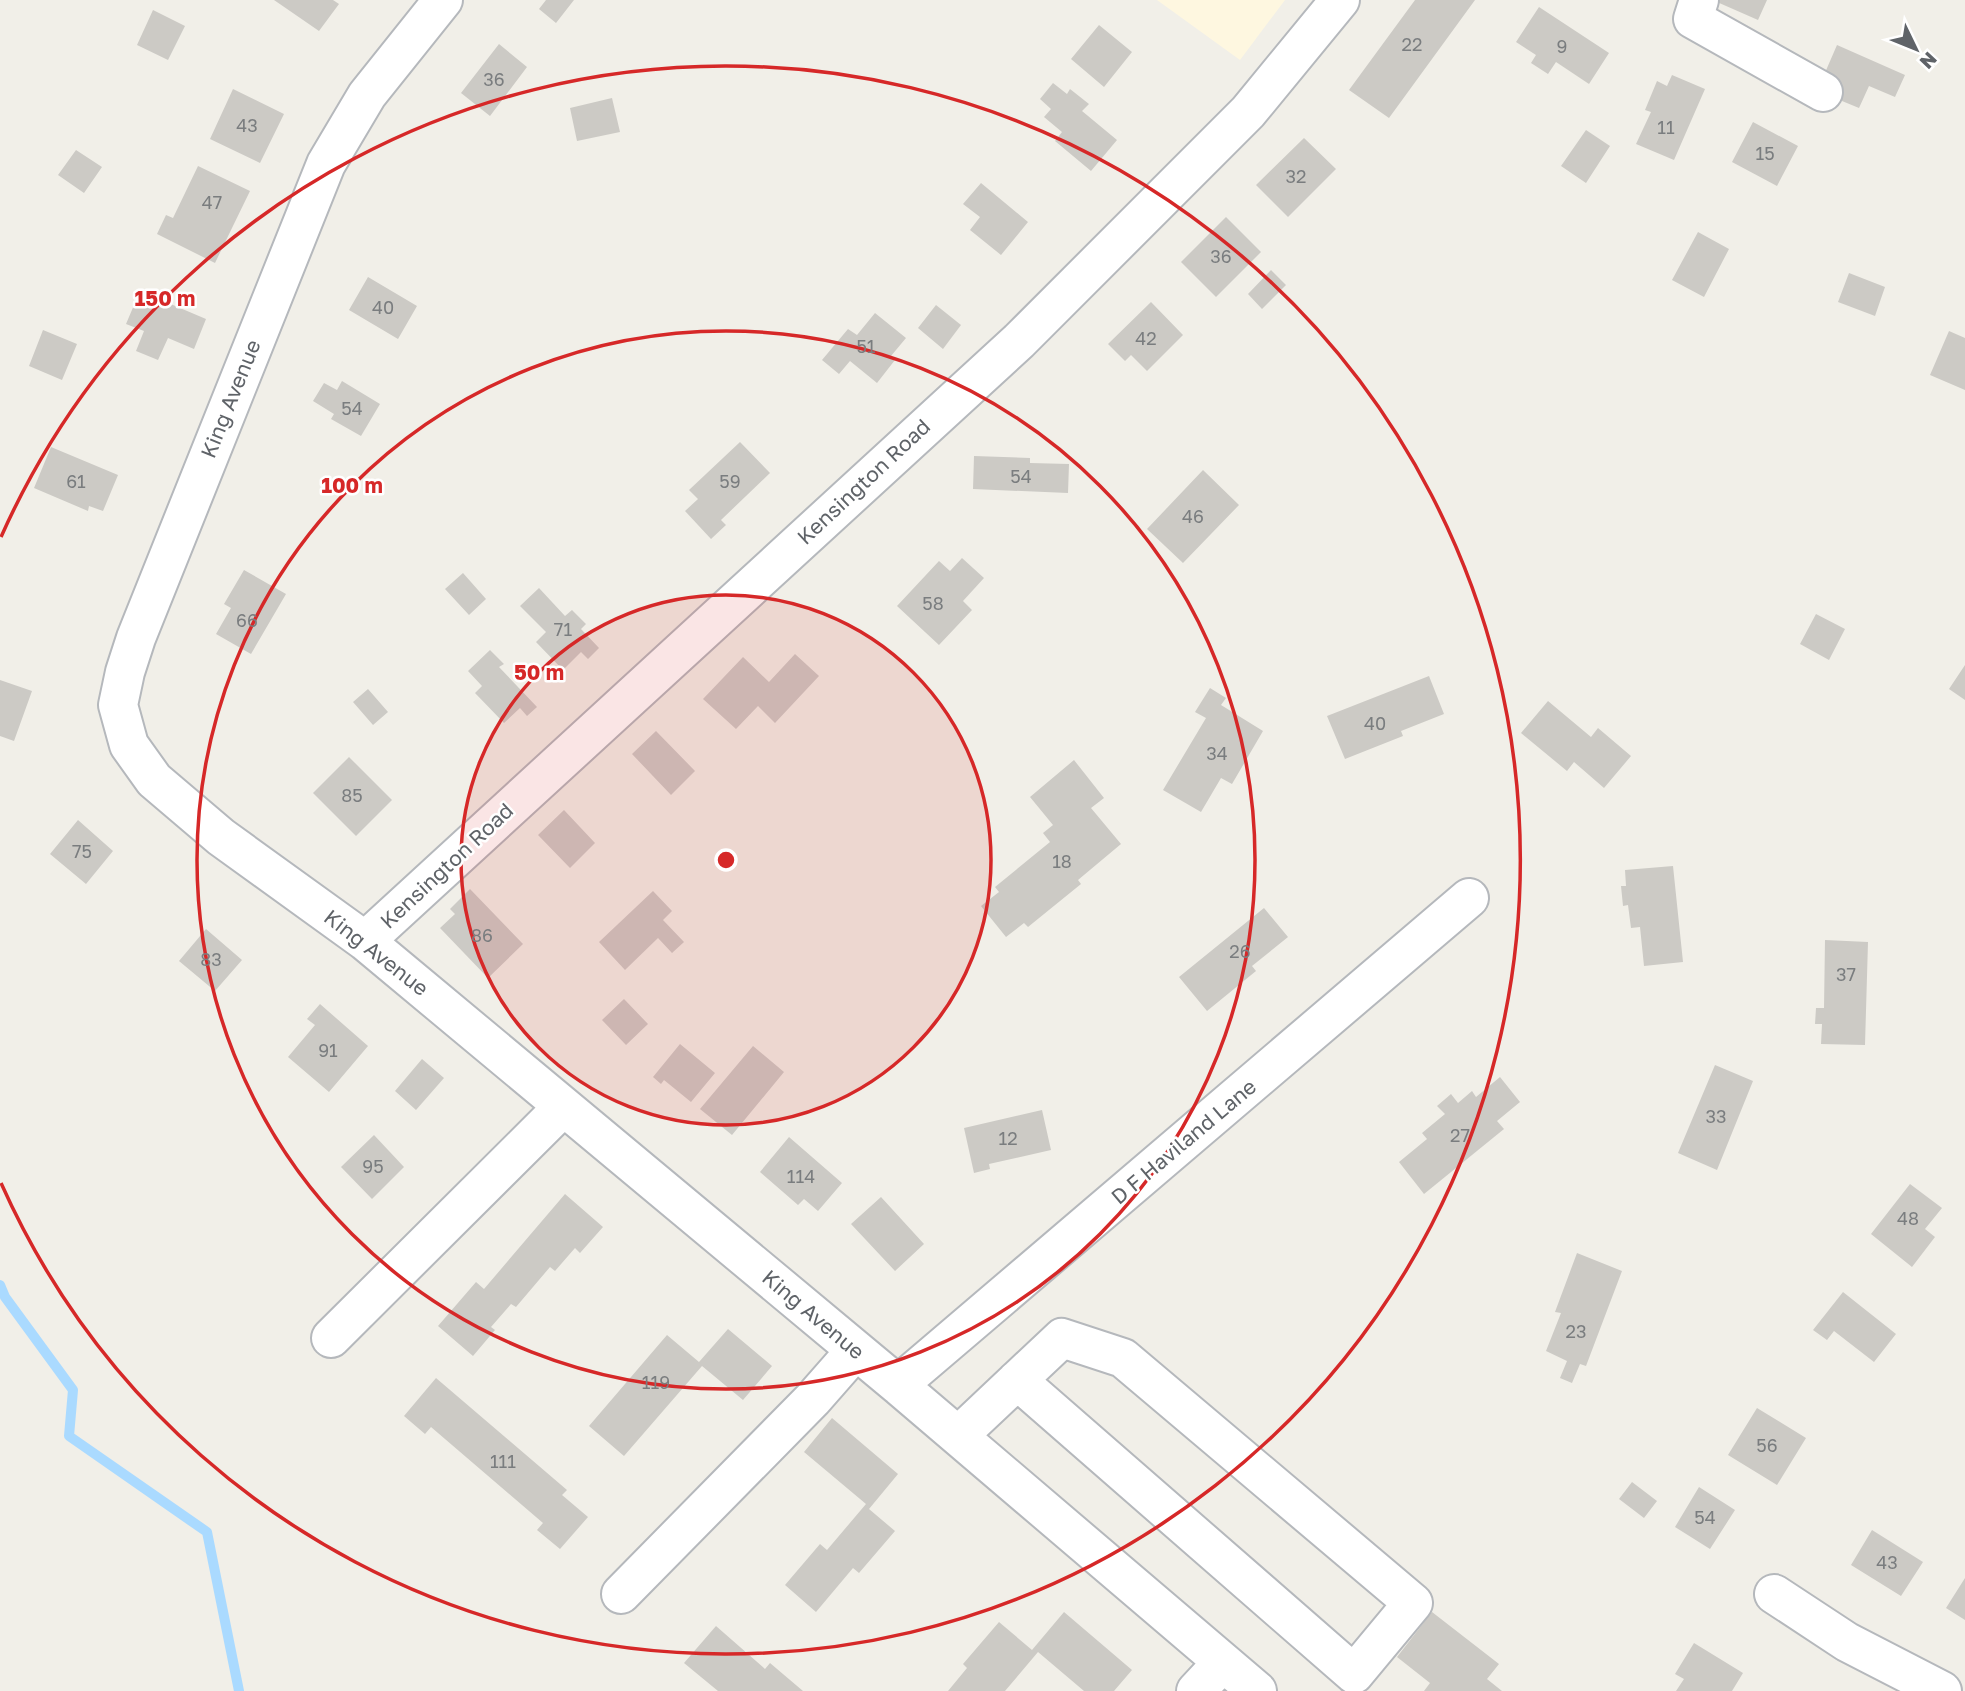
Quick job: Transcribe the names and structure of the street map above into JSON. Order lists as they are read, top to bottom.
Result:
{
  "streets": {
    "street": ["King Avenue", "Kensington Road", "D F Haviland Lane"]
  },
  "crossings": [
    ["King Avenue", "Kensington Road"],
    ["King Avenue", "D F Haviland Lane"]
  ],
  "house_numbers": [
    "22",
    "9",
    "36",
    "43",
    "11",
    "15",
    "32",
    "47",
    "36",
    "40",
    "42",
    "51",
    "54",
    "54",
    "61",
    "59",
    "46",
    "58",
    "66",
    "71",
    "40",
    "34",
    "85",
    "75",
    "18",
    "86",
    "26",
    "83",
    "37",
    "91",
    "33",
    "27",
    "12",
    "95",
    "114",
    "48",
    "23",
    "119",
    "56",
    "111",
    "54",
    "43"
  ],
  "north": "bottom right",
  "rings": ["150 m", "100 m", "50 m"]
}
